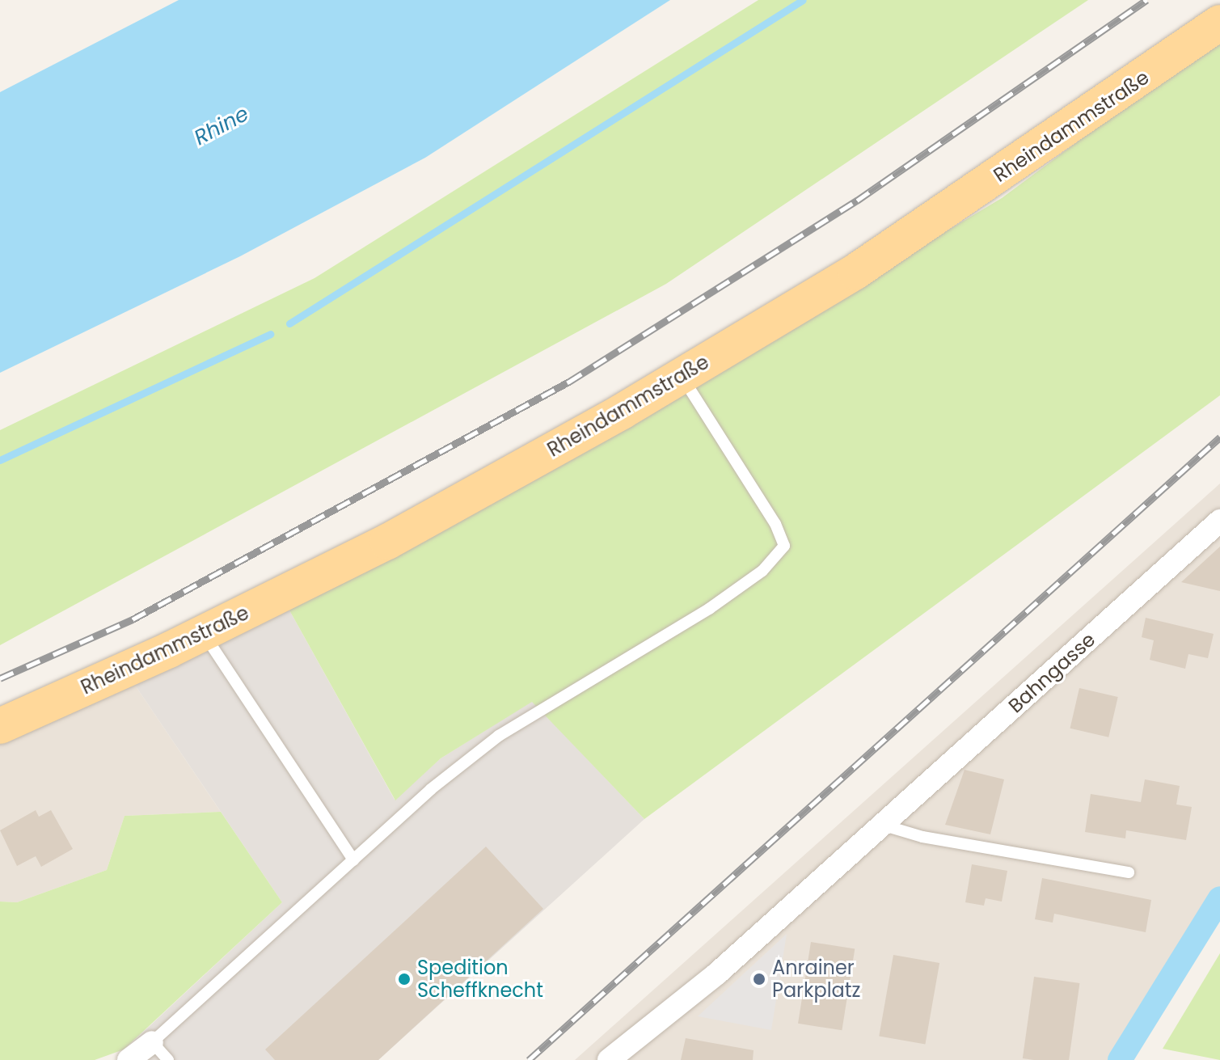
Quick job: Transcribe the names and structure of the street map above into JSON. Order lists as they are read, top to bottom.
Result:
{
  "streets": {
    "main road": ["Rheindammstraße"],
    "street": ["Bahngasse"]
  },
  "water": ["Rhine"],
  "places": ["Spedition Scheffknecht", "Anrainer Parkplatz"]
}
